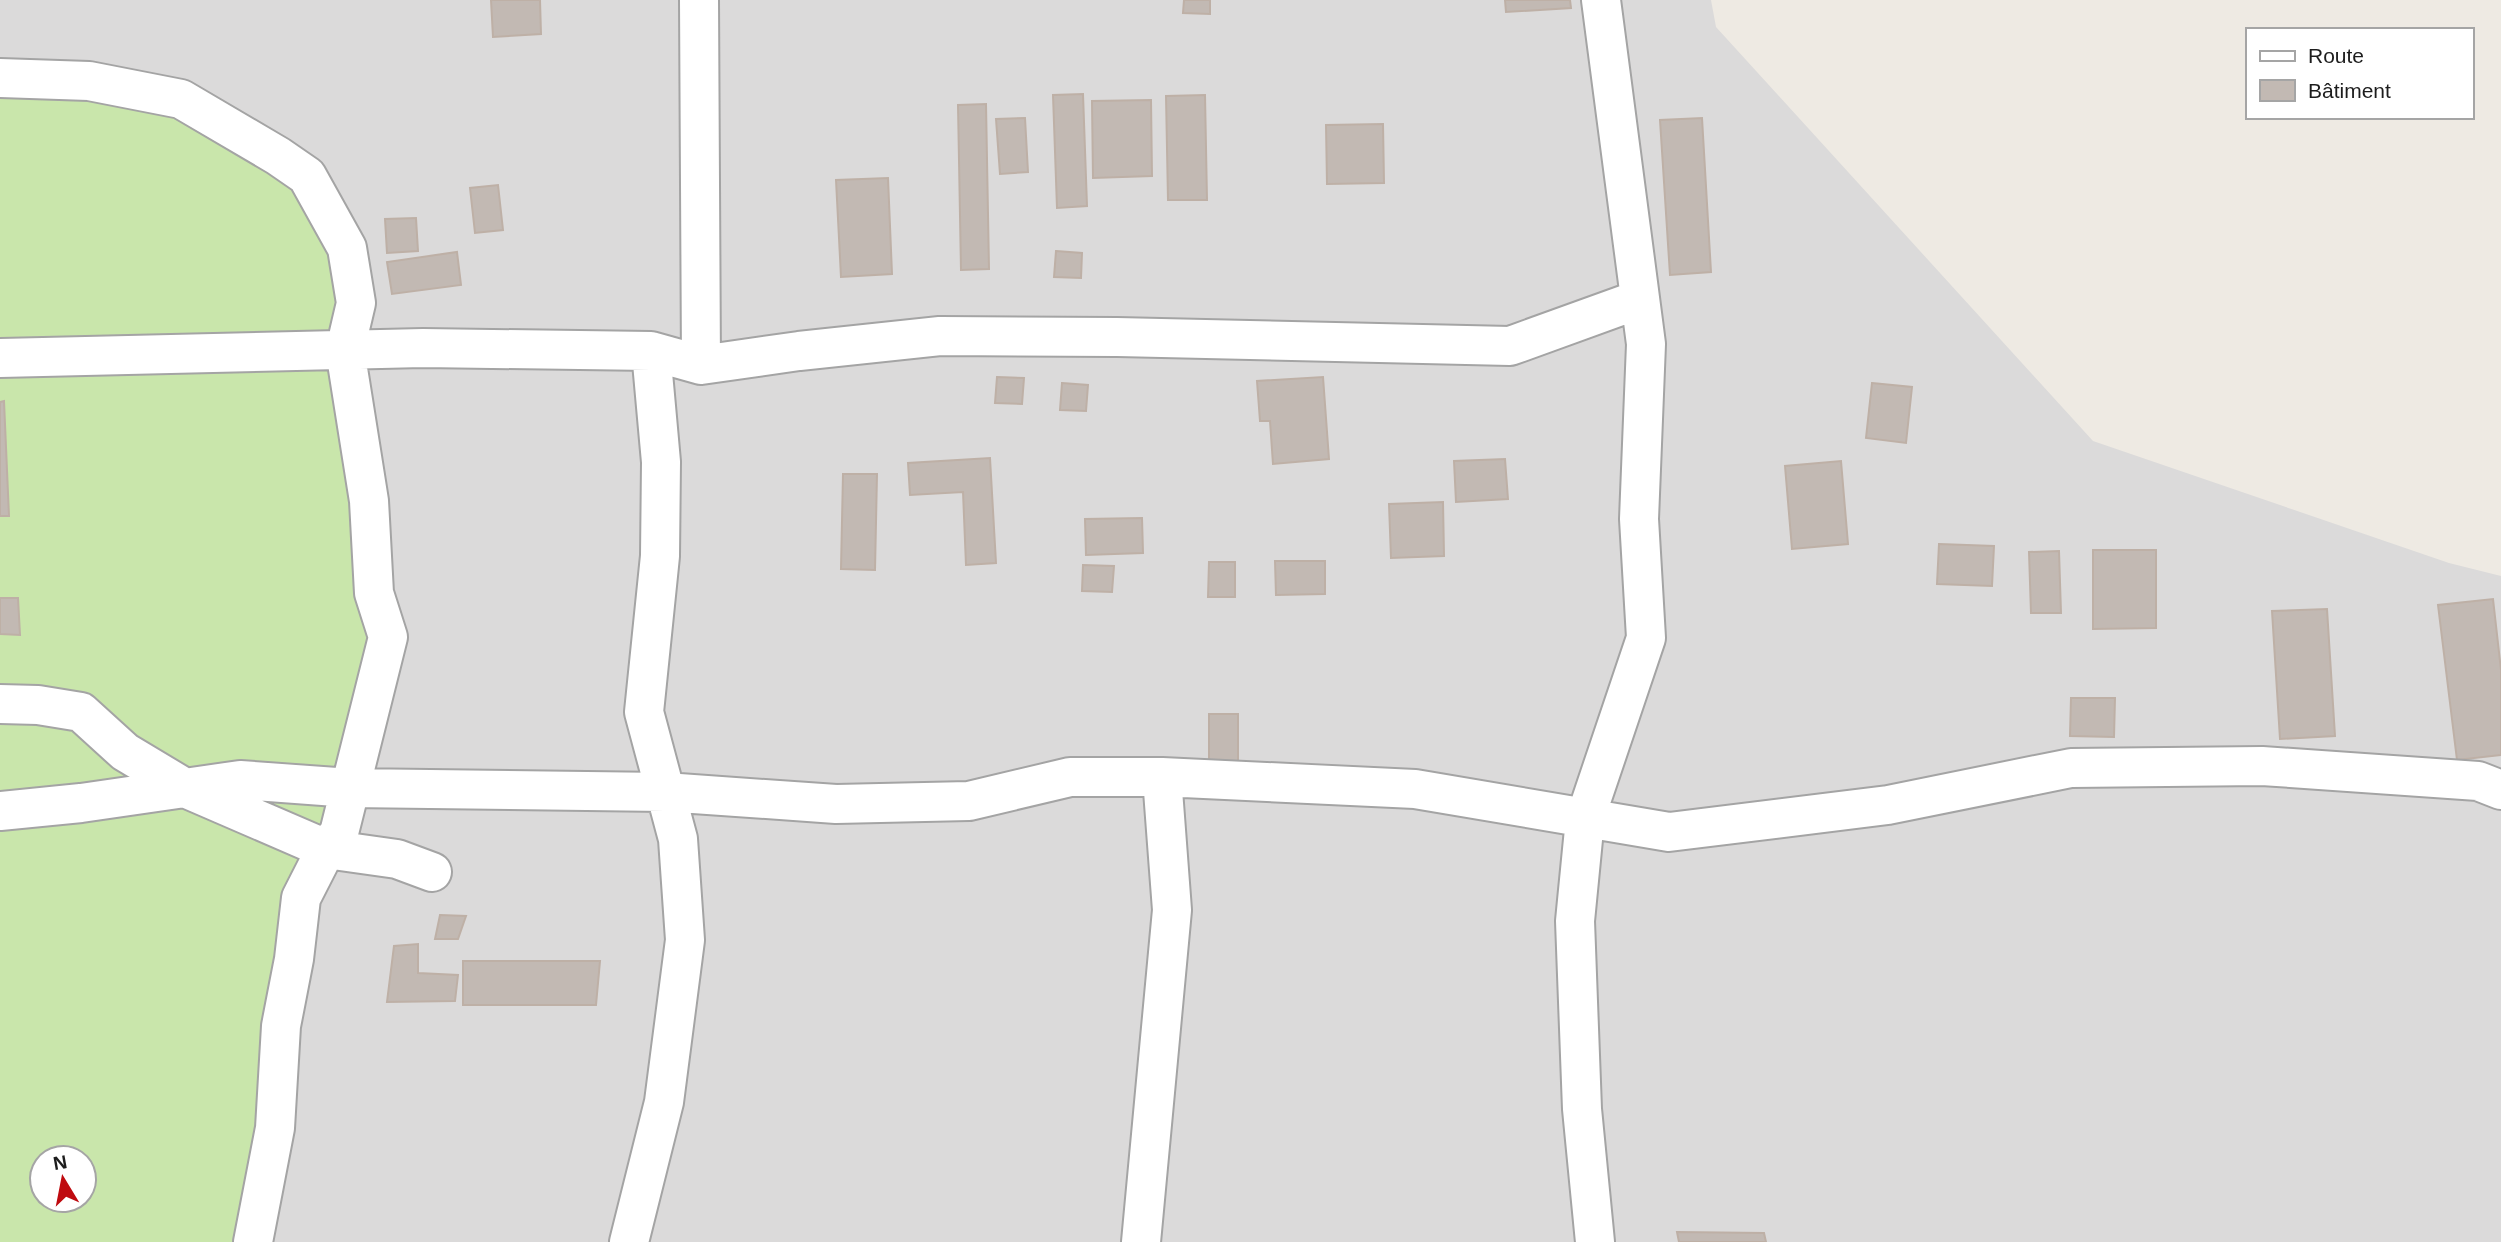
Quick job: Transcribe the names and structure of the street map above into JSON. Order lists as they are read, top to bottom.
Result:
{
  "legend": ["Route", "Bâtiment"],
  "north": "top"
}
